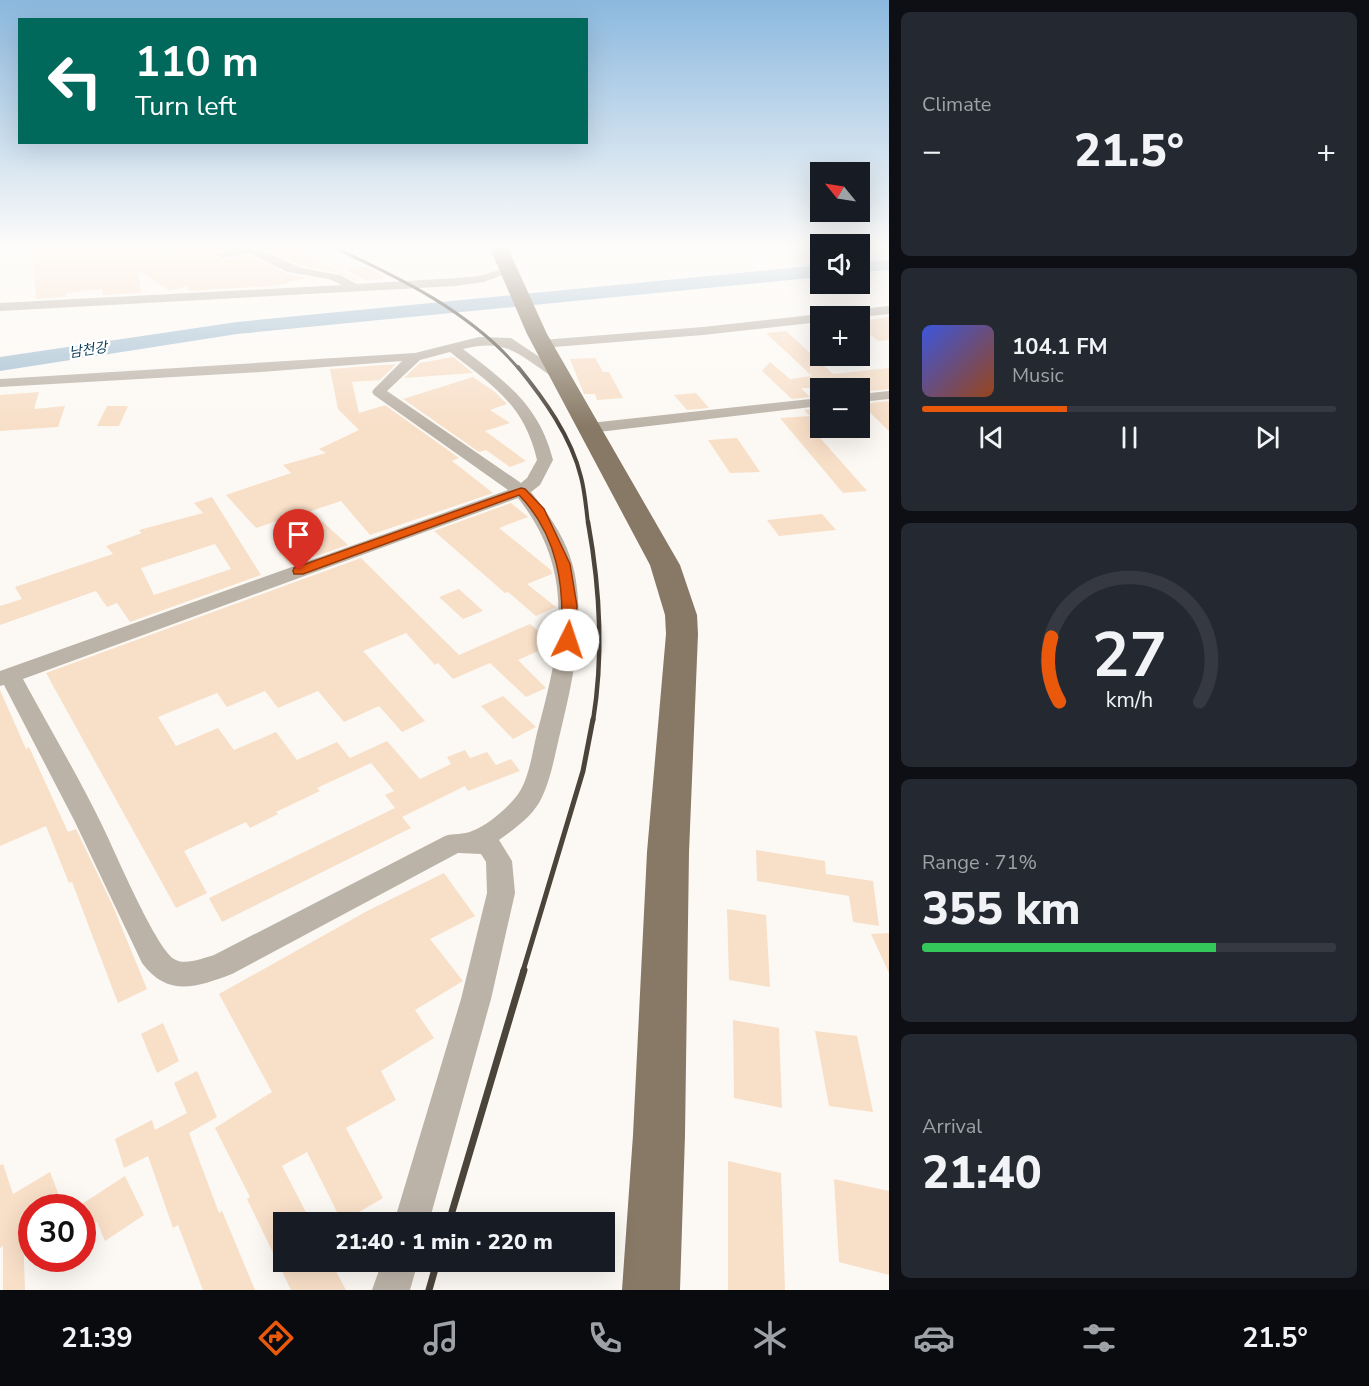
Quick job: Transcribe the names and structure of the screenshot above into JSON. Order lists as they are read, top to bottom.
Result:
{
  "water": ["남천강"],
  "north": "top left",
  "page": {
    "tile": [
      "Climate",
      ["Range · 71%", "355 km"],
      ["Arrival", "21:40"]
    ],
    "turn": ["110 m", "Turn left"],
    "heat": ["−", "21.5°", "+"],
    "map_buttons": ["+", "−"],
    "song": ["104.1 FM", "Music"],
    "limit": "30",
    "trip": "21:40 · 1 min · 220 m",
    "tabs": ["21:39", "21.5°"],
    "gauge": ["27", "km/h"]
  }
}
